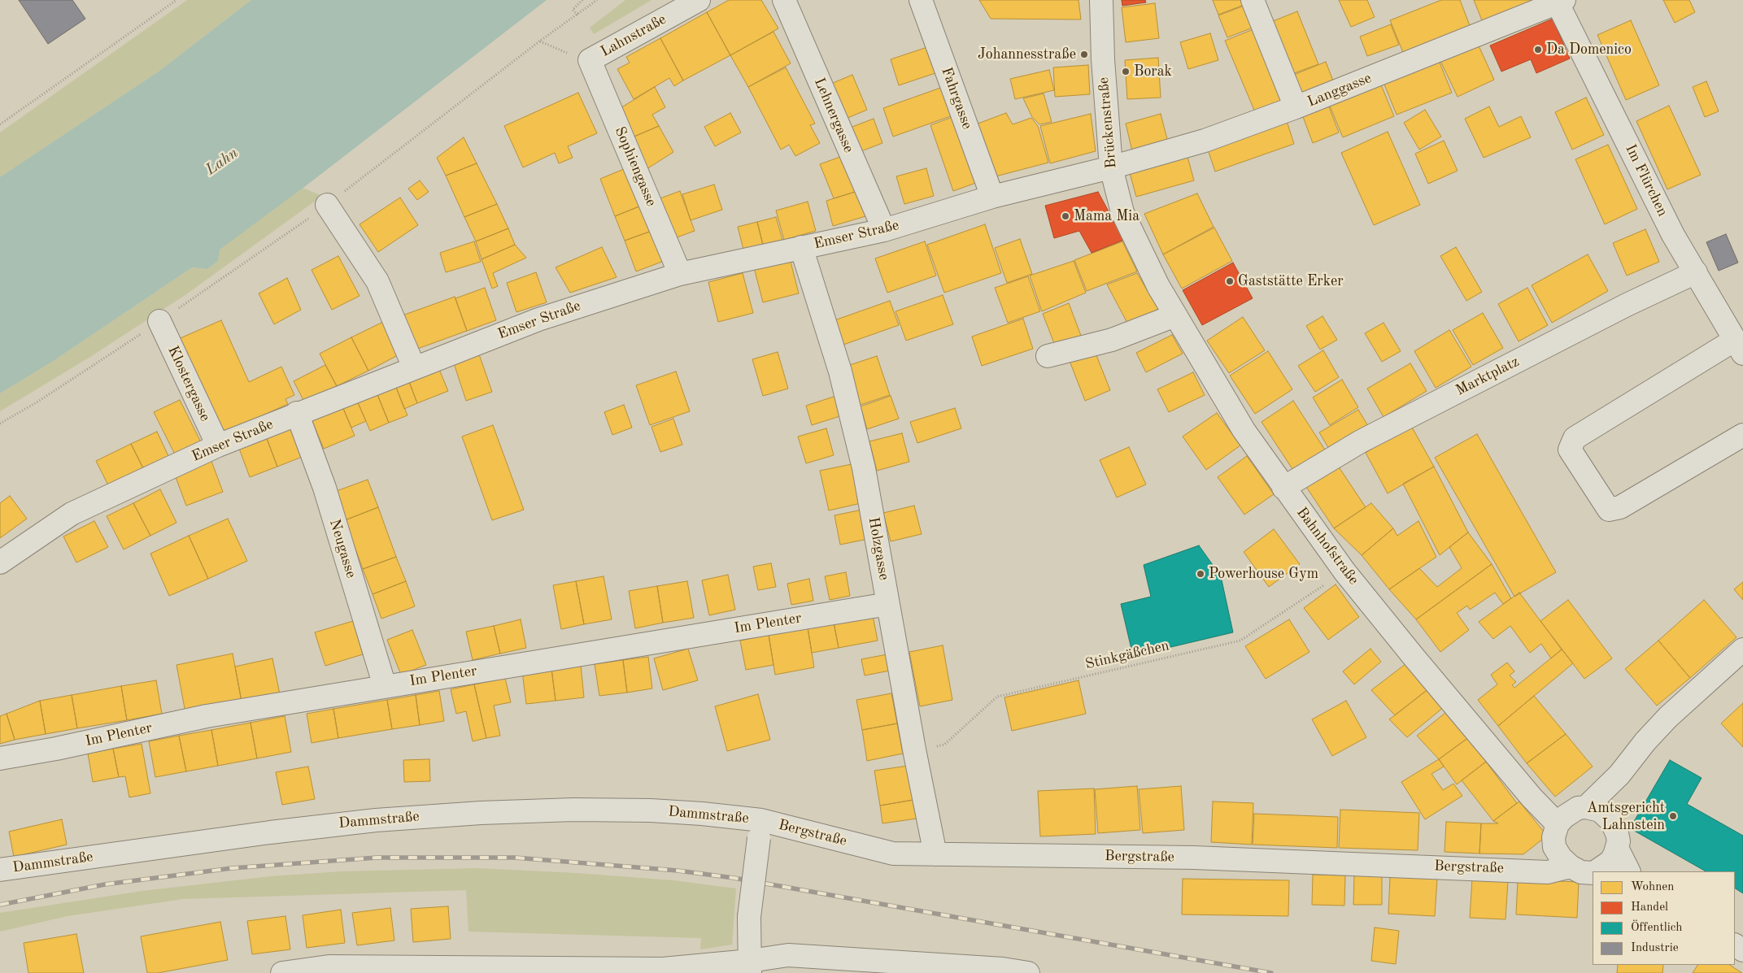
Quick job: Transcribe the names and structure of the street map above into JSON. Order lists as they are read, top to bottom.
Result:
{
  "streets": {
    "street": [
      "Lahnstraße",
      "Langgasse",
      "Fahrgasse",
      "Lehnergasse",
      "Brückenstraße",
      "Sophiengasse",
      "Im Flürchen",
      "Emser Straße",
      "Marktplatz",
      "Klostergasse",
      "Bahnhofstraße",
      "Neugasse",
      "Holzgasse",
      "Im Plenter",
      "Dammstraße",
      "Bergstraße"
    ],
    "path": ["Stinkgäßchen"]
  },
  "crossings": [
    ["Lahnstraße", "Sophiengasse"],
    ["Langgasse", "Brückenstraße"],
    ["Langgasse", "Im Flürchen"],
    ["Langgasse", "Emser Straße"],
    ["Fahrgasse", "Emser Straße"],
    ["Lehnergasse", "Emser Straße"],
    ["Brückenstraße", "Emser Straße"],
    ["Brückenstraße", "Bahnhofstraße"],
    ["Sophiengasse", "Emser Straße"],
    ["Im Flürchen", "Marktplatz"],
    ["Emser Straße", "Klostergasse"],
    ["Emser Straße", "Neugasse"],
    ["Emser Straße", "Holzgasse"],
    ["Marktplatz", "Bahnhofstraße"],
    ["Bahnhofstraße", "Stinkgäßchen"],
    ["Neugasse", "Im Plenter"],
    ["Holzgasse", "Im Plenter"],
    ["Holzgasse", "Stinkgäßchen"],
    ["Holzgasse", "Bergstraße"],
    ["Dammstraße", "Bergstraße"]
  ],
  "water": ["Lahn"],
  "places": [
    "Da Domenico",
    "Johannesstraße",
    "Borak",
    "Mama Mia",
    "Gaststätte Erker",
    "Powerhouse Gym",
    "Amtsgericht Lahnstein"
  ],
  "legend": [
    "Wohnen",
    "Handel",
    "Öffentlich",
    "Industrie"
  ]
}
